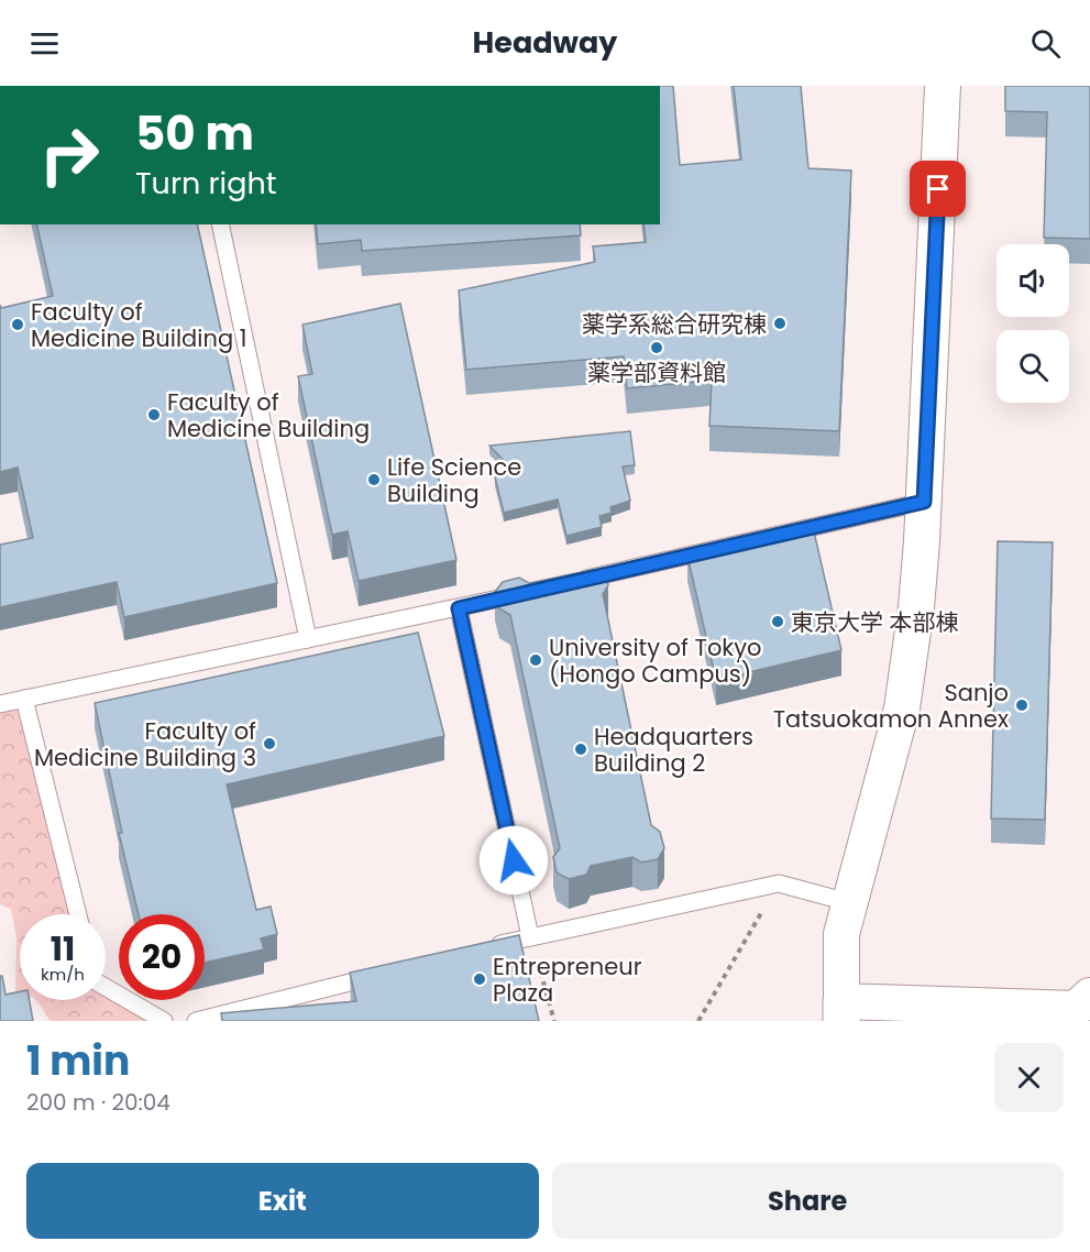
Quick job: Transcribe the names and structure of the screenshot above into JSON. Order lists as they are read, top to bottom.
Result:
{
  "places": [
    "薬学系総合研究棟",
    "Faculty of Medicine Building 1",
    "薬学部資料館",
    "Faculty of Medicine Building",
    "Life Science Building",
    "東京大学 本部棟",
    "University of Tokyo (Hongo Campus)",
    "Sanjo Tatsuokamon Annex",
    "Faculty of Medicine Building 3",
    "Headquarters Building 2",
    "Entrepreneur Plaza"
  ],
  "page": {
    "header": "Headway",
    "turn": ["50 m", "Turn right"],
    "speed": "11 km/h",
    "limit": "20",
    "heading": ["1 min", "200 m · 20:04"],
    "buttons": ["Exit", "Share"]
  }
}
